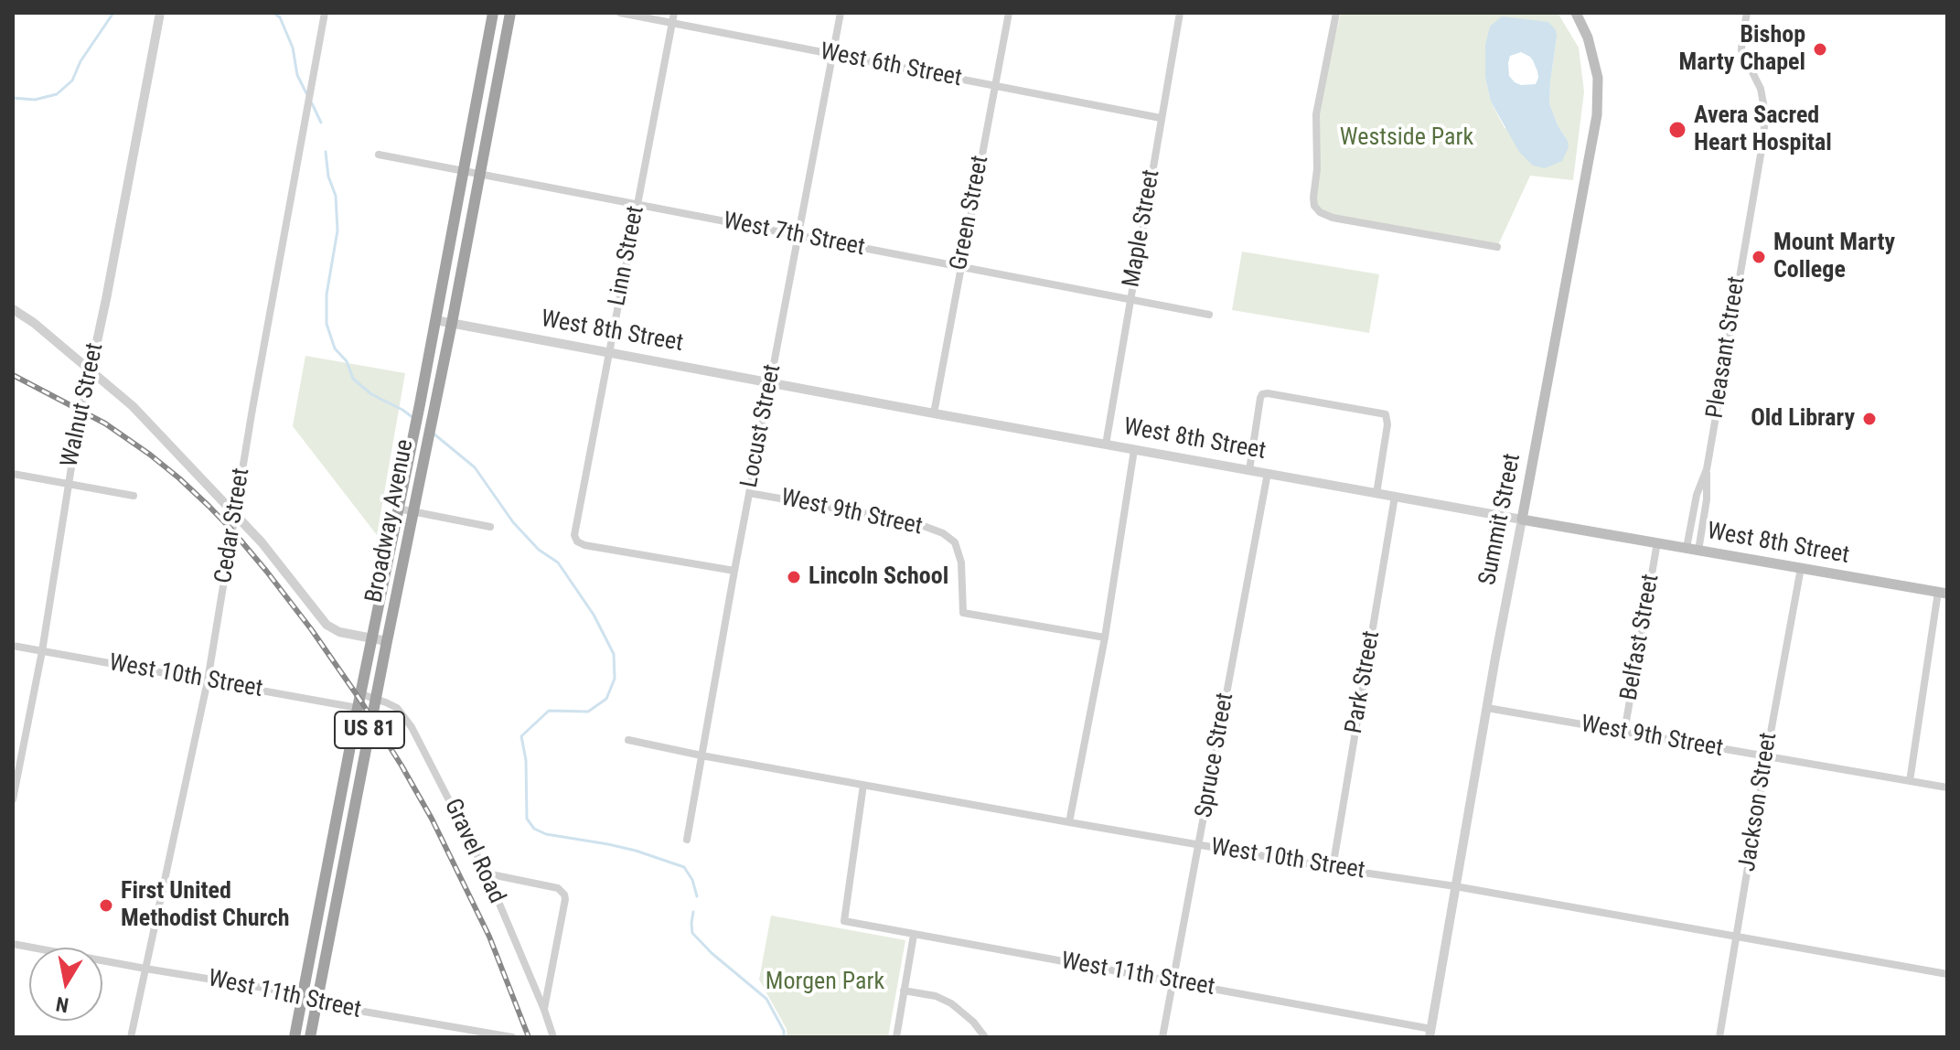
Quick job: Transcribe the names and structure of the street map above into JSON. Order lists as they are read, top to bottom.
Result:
{
  "streets": {
    "highway": ["Broadway Avenue", "US 81"],
    "main road": ["West 8th Street", "Summit Street"],
    "street": [
      "West 6th Street",
      "Green Street",
      "Maple Street",
      "West 7th Street",
      "Linn Street",
      "Pleasant Street",
      "Walnut Street",
      "Locust Street",
      "West 9th Street",
      "Cedar Street",
      "Belfast Street",
      "West 10th Street",
      "Park Street",
      "Spruce Street",
      "Jackson Street",
      "Gravel Road",
      "West 11th Street"
    ]
  },
  "crossings": [
    ["West 6th Street", "Green Street"],
    ["West 6th Street", "Maple Street"],
    ["West 6th Street", "Linn Street"],
    ["West 6th Street", "Locust Street"],
    ["Green Street", "West 7th Street"],
    ["Green Street", "West 8th Street"],
    ["Maple Street", "West 7th Street"],
    ["Maple Street", "West 8th Street"],
    ["West 7th Street", "Linn Street"],
    ["West 7th Street", "Locust Street"],
    ["West 7th Street", "Broadway Avenue"],
    ["Linn Street", "West 8th Street"],
    ["Linn Street", "Locust Street"],
    ["West 8th Street", "Pleasant Street"],
    ["West 8th Street", "Locust Street"],
    ["West 8th Street", "Summit Street"],
    ["West 8th Street", "Broadway Avenue"],
    ["West 8th Street", "Belfast Street"],
    ["West 8th Street", "Park Street"],
    ["West 8th Street", "Spruce Street"],
    ["West 8th Street", "Jackson Street"],
    ["Walnut Street", "West 10th Street"],
    ["Locust Street", "West 9th Street"],
    ["Locust Street", "West 10th Street"],
    ["West 9th Street", "Summit Street"],
    ["West 9th Street", "Belfast Street"],
    ["West 9th Street", "Jackson Street"],
    ["Summit Street", "West 10th Street"],
    ["Summit Street", "West 11th Street"],
    ["Broadway Avenue", "West 10th Street"],
    ["Broadway Avenue", "Gravel Road"],
    ["Broadway Avenue", "West 11th Street"],
    ["Cedar Street", "West 10th Street"],
    ["Cedar Street", "West 11th Street"],
    ["West 10th Street", "Park Street"],
    ["West 10th Street", "Spruce Street"],
    ["West 10th Street", "Jackson Street"],
    ["West 10th Street", "West 11th Street"],
    ["Spruce Street", "West 11th Street"]
  ],
  "parks": ["Westside Park", "Morgen Park"],
  "places": [
    "Bishop Marty Chapel",
    "Avera Sacred Heart Hospital",
    "Mount Marty College",
    "Old Library",
    "Lincoln School",
    "First United Methodist Church"
  ],
  "north": "bottom"
}
